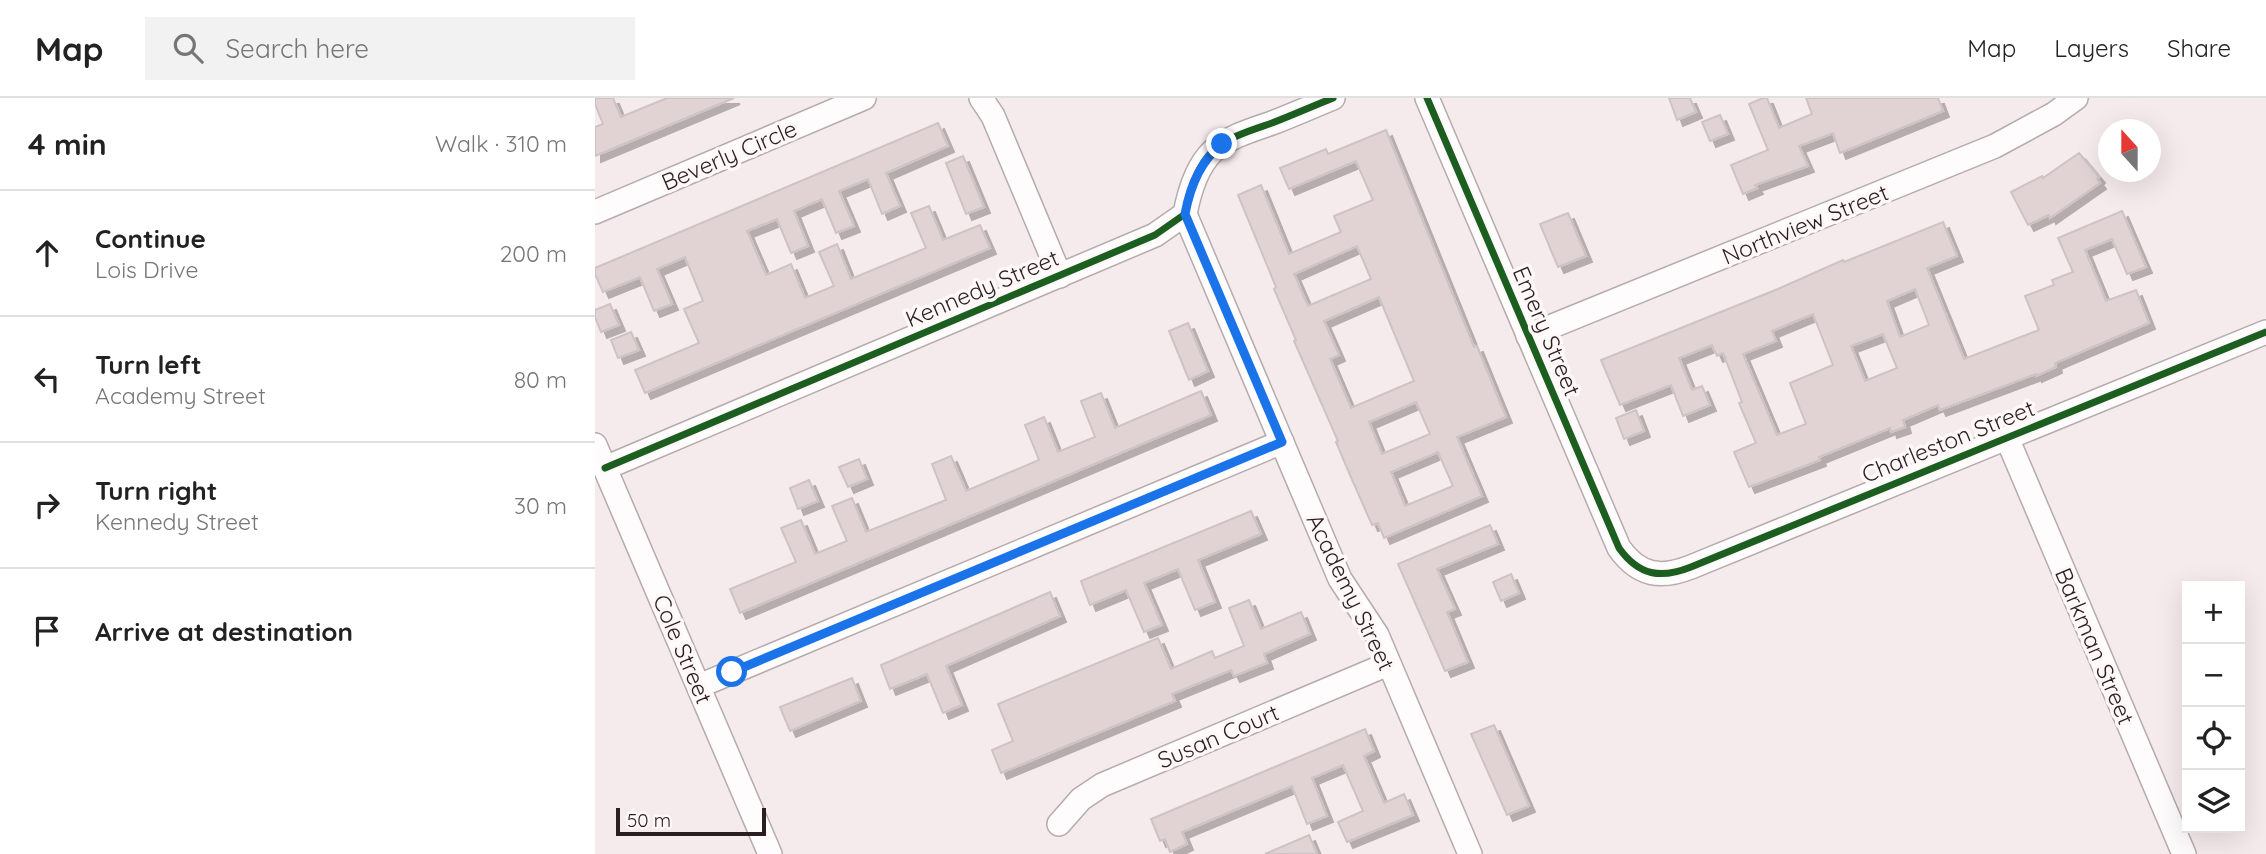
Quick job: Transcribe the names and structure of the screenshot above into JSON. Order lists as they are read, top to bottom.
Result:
{
  "streets": {
    "street": [
      "Beverly Circle",
      "Northview Street",
      "Kennedy Street",
      "Emery Street",
      "Charleston Street",
      "Academy Street",
      "Barkman Street",
      "Cole Street",
      "Susan Court"
    ]
  },
  "crossings": [
    ["Northview Street", "Emery Street"],
    ["Kennedy Street", "Academy Street"],
    ["Kennedy Street", "Cole Street"],
    ["Emery Street", "Charleston Street"],
    ["Charleston Street", "Barkman Street"],
    ["Academy Street", "Susan Court"]
  ],
  "scale_bar": "50 m",
  "north": "top",
  "page": {
    "header": "Map",
    "search": "Search here",
    "nav": ["Map", "Layers", "Share"],
    "heading": ["4 min", "Walk · 310 m"],
    "list": [
      ["Continue", "Lois Drive", "200 m"],
      ["Turn left", "Academy Street", "80 m"],
      ["Turn right", "Kennedy Street", "30 m"],
      "Arrive at destination"
    ],
    "map_buttons": ["+", "−"],
    "scale": "50 m"
  }
}
